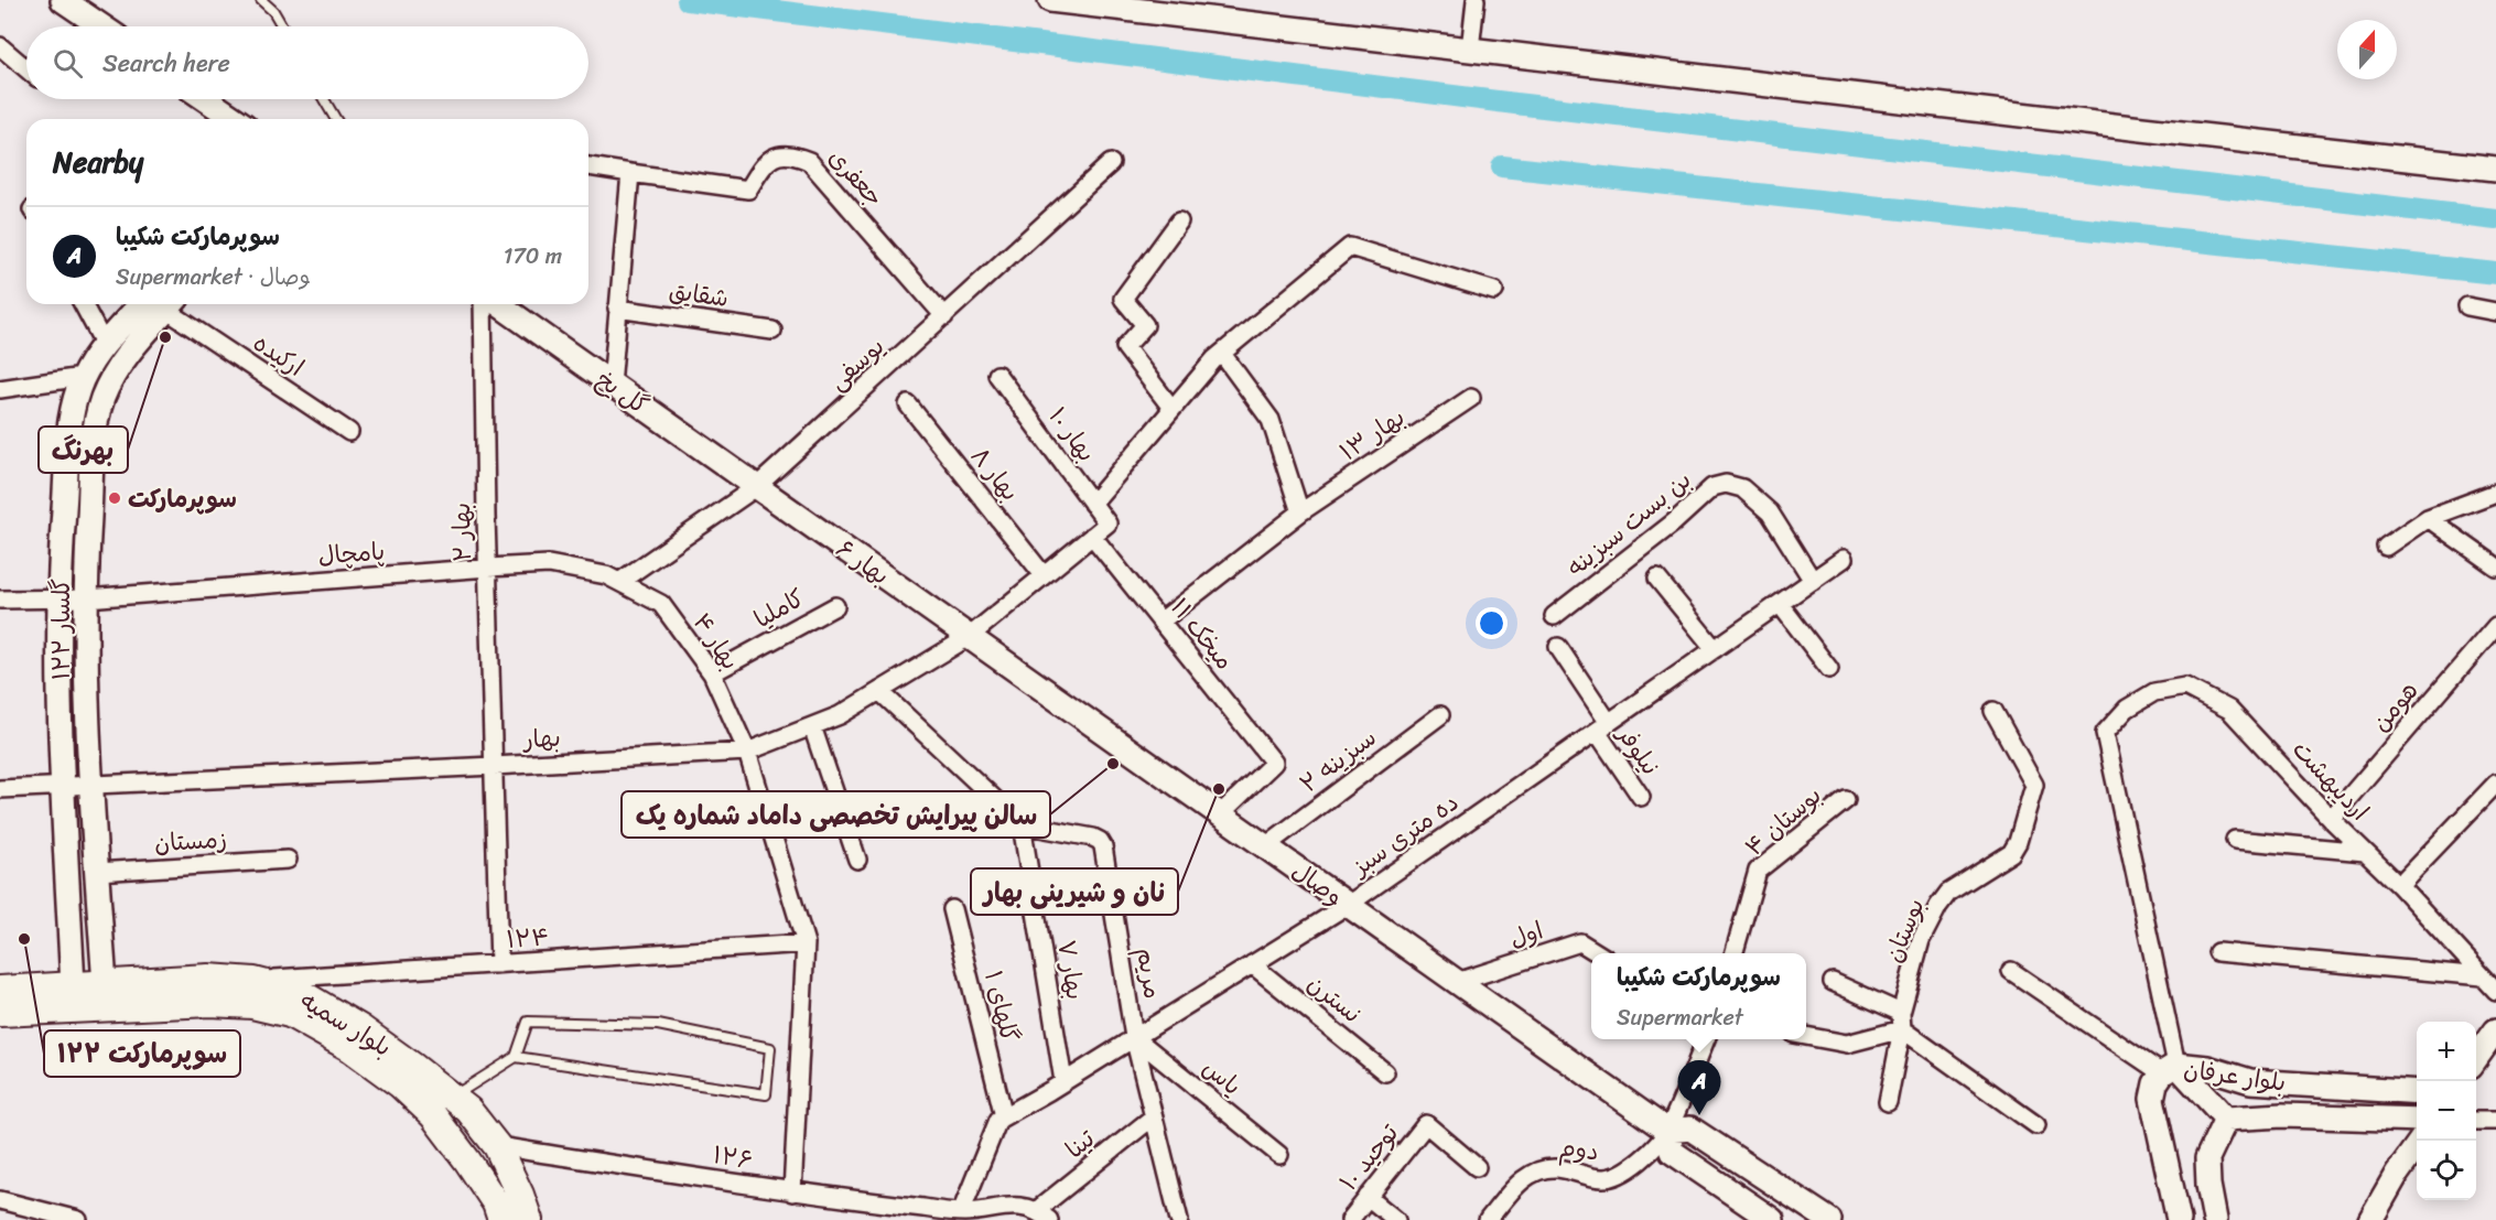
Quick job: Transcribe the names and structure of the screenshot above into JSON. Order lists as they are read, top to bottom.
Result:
{
  "streets": {
    "main road": [
      "گل یخ",
      "بهار ۶",
      "گلسار ۱۲۲",
      "وصال",
      "بلوار سمیه",
      "بلوار عرفان"
    ],
    "street": [
      "جعفری",
      "شقایق",
      "ارکیده",
      "یوسفی",
      "بهار ۱۰",
      "بهار ۱۳",
      "بهار ۸",
      "بن بست سبزینه",
      "بهار ۲",
      "پامچال",
      "کاملیا",
      "میخک ۱۱",
      "بهار ۴",
      "هومن",
      "بهار",
      "نیلوفر",
      "سبزینه ۲",
      "اردیبهشت",
      "بوستان ۴",
      "ده متری سبز",
      "زمستان",
      "بوستان",
      "اول",
      "۱۲۴",
      "بهار ۷",
      "مریم",
      "نسترن",
      "گلهای ۱",
      "یاس",
      "تینا",
      "دوم",
      "۱۲۶",
      "توحید ۱۰"
    ]
  },
  "crossings": [
    ["جعفری", "یوسفی"],
    ["یوسفی", "گل یخ"],
    ["یوسفی", "پامچال"],
    ["یوسفی", "بهار ۶"],
    ["یوسفی", "بهار ۴"],
    ["گل یخ", "بهار ۶"],
    ["بهار ۱۰", "بهار"],
    ["بهار ۱۳", "میخک ۱۱"],
    ["بهار ۸", "بهار"],
    ["بن بست سبزینه", "ده متری سبز"],
    ["بهار ۲", "پامچال"],
    ["بهار ۲", "بهار"],
    ["بهار ۲", "۱۲۴"],
    ["پامچال", "گلسار ۱۲۲"],
    ["پامچال", "بهار ۴"],
    ["بهار ۶", "بهار"],
    ["بهار ۶", "وصال"],
    ["کاملیا", "بهار ۴"],
    ["گلسار ۱۲۲", "بهار"],
    ["گلسار ۱۲۲", "زمستان"],
    ["گلسار ۱۲۲", "بلوار سمیه"],
    ["میخک ۱۱", "بهار"],
    ["میخک ۱۱", "وصال"],
    ["بهار ۴", "بهار"],
    ["بهار ۴", "۱۲۴"],
    ["بهار ۴", "۱۲۶"],
    ["هومن", "اردیبهشت"],
    ["بهار", "وصال"],
    ["نیلوفر", "ده متری سبز"],
    ["سبزینه ۲", "وصال"],
    ["اردیبهشت", "بلوار عرفان"],
    ["ده متری سبز", "وصال"],
    ["ده متری سبز", "بهار ۷"],
    ["ده متری سبز", "مریم"],
    ["ده متری سبز", "نسترن"],
    ["ده متری سبز", "گلهای ۱"],
    ["ده متری سبز", "یاس"],
    ["وصال", "اول"],
    ["وصال", "دوم"],
    ["۱۲۴", "بلوار سمیه"],
    ["بهار ۷", "مریم"],
    ["مریم", "یاس"],
    ["مریم", "تینا"],
    ["بلوار سمیه", "۱۲۶"],
    ["تینا", "۱۲۶"]
  ],
  "places": [
    "بهرنگ",
    "سوپرمارکت",
    "سالن پیرایش تخصصی داماد شماره یک",
    "نان و شیرینی بهار",
    "سوپرمارکت ۱۲۲"
  ],
  "north": "top",
  "page": {
    "search": "Search here",
    "heading": "Nearby",
    "list": [
      {
        "mark": "A",
        "name": "سوپرمارکت شکیبا",
        "note": "Supermarket · وصال",
        "value": "170 m"
      }
    ],
    "popup": ["سوپرمارکت شکیبا", "Supermarket"],
    "map_buttons": ["+", "−"],
    "pins": "A"
  }
}
